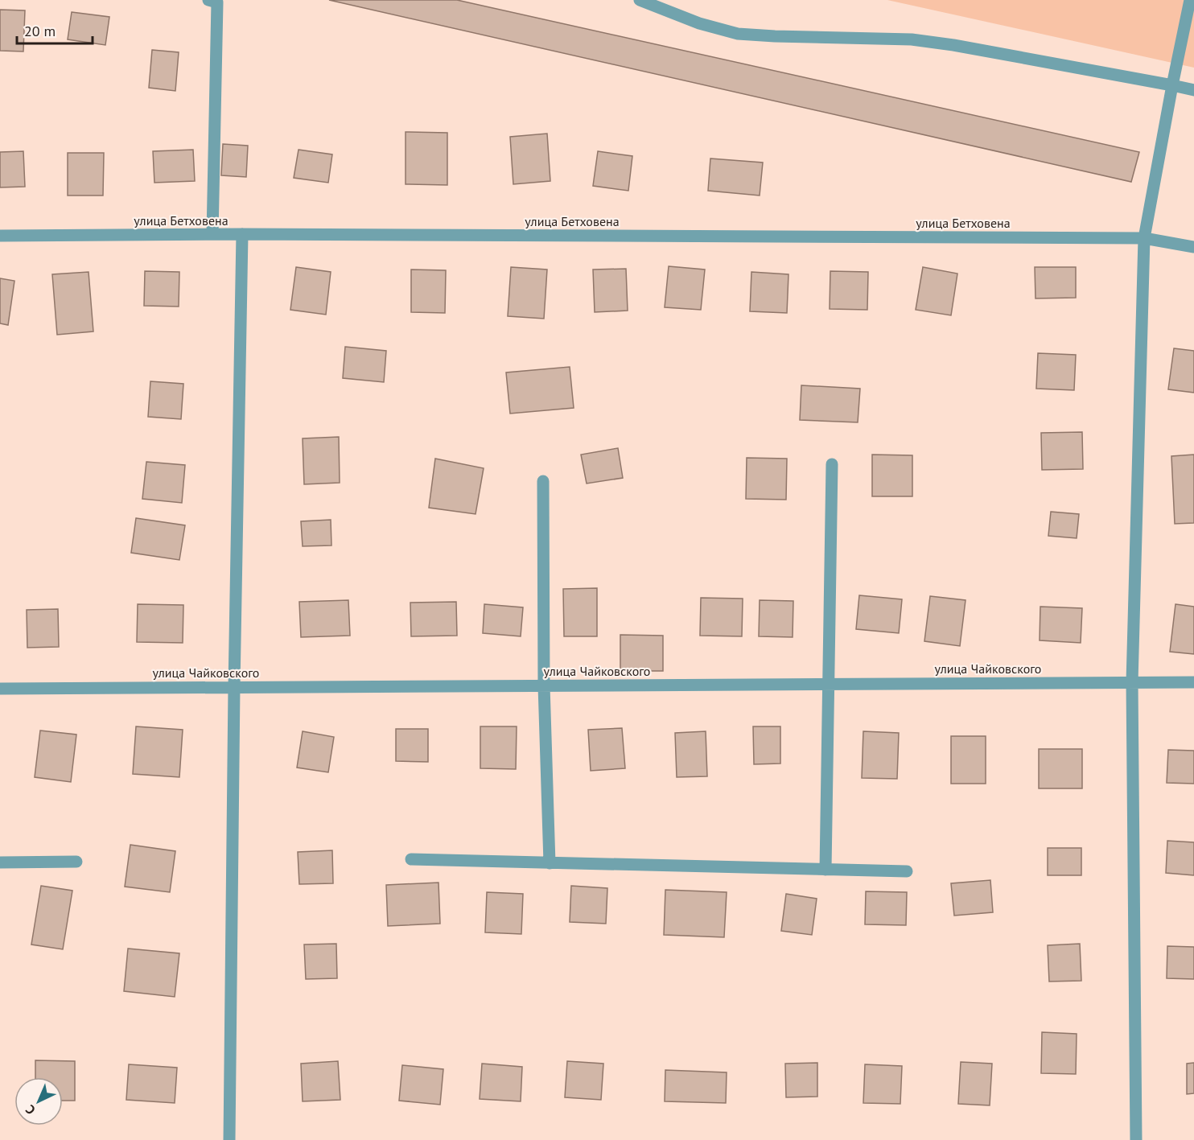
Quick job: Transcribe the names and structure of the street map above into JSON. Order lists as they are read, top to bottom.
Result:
{
  "streets": {
    "street": ["улица Бетховена", "улица Чайковского"]
  },
  "scale_bar": "20 m",
  "north": "bottom left"
}
